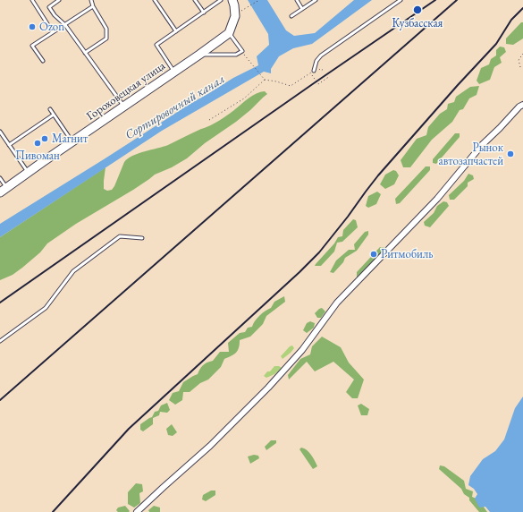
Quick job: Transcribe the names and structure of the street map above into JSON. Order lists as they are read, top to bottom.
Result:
{
  "streets": {
    "street": ["Гороховецкая улица"]
  },
  "water": ["Сортировочный канал"],
  "places": [
    "Кузбасская",
    "Ozon",
    "Магнит",
    "Пивоман",
    "Рынок автозапчастей",
    "Ритмобиль"
  ]
}
